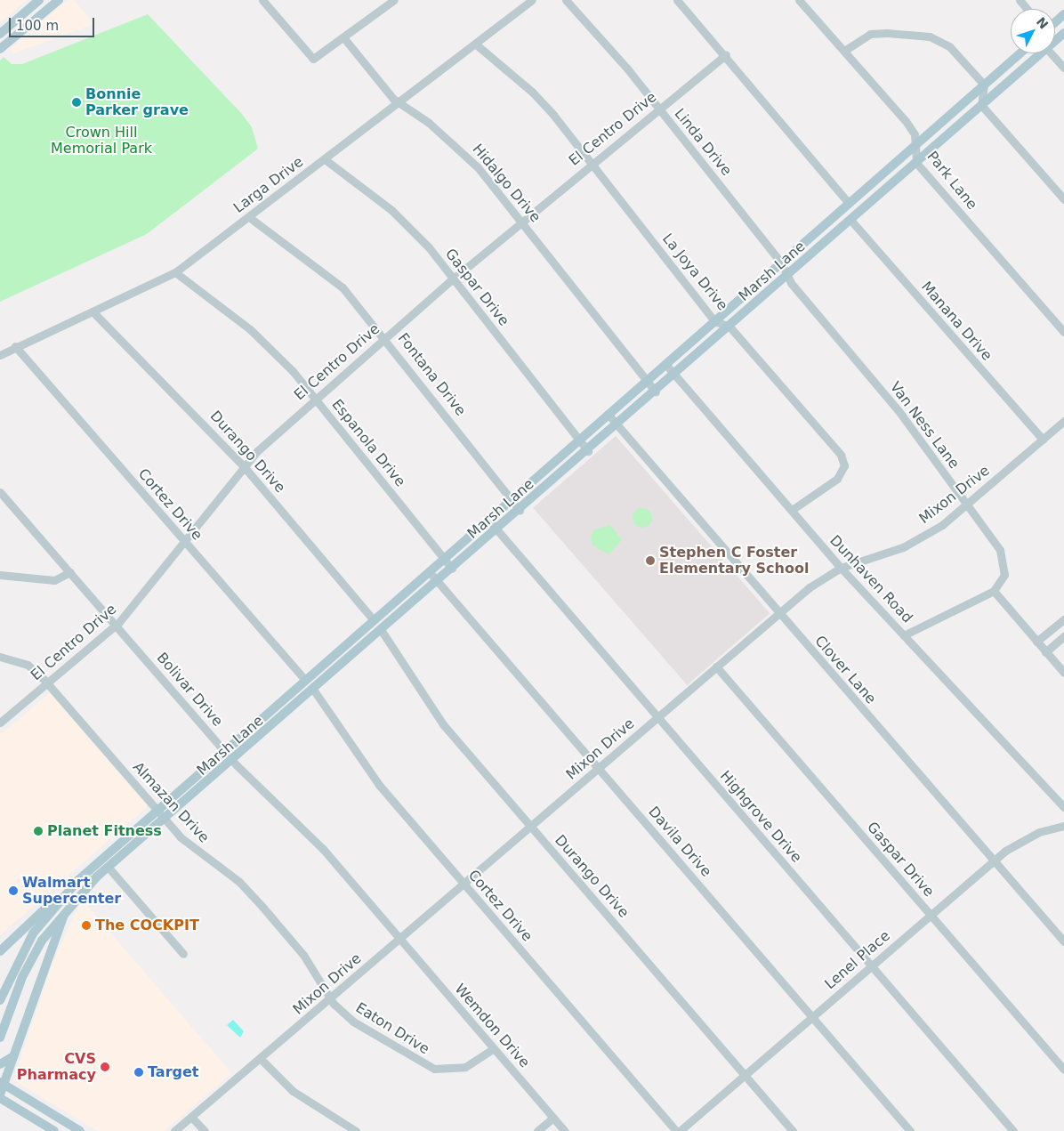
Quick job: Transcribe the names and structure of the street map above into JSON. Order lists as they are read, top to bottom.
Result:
{
  "streets": {
    "main road": ["Marsh Lane"],
    "street": [
      "El Centro Drive",
      "Linda Drive",
      "Park Lane",
      "Hidalgo Drive",
      "Larga Drive",
      "La Joya Drive",
      "Gaspar Drive",
      "Manana Drive",
      "Fontana Drive",
      "Van Ness Lane",
      "Espanola Drive",
      "Durango Drive",
      "Mixon Drive",
      "Cortez Drive",
      "Dunhaven Road",
      "Clover Lane",
      "Bolivar Drive",
      "Almazan Drive",
      "Highgrove Drive",
      "Davila Drive",
      "Lenel Place",
      "Wemdon Drive",
      "Eaton Drive"
    ]
  },
  "crossings": [
    ["El Centro Drive", "Linda Drive"],
    ["El Centro Drive", "Hidalgo Drive"],
    ["El Centro Drive", "La Joya Drive"],
    ["El Centro Drive", "Gaspar Drive"],
    ["El Centro Drive", "Fontana Drive"],
    ["El Centro Drive", "Espanola Drive"],
    ["El Centro Drive", "Durango Drive"],
    ["El Centro Drive", "Cortez Drive"],
    ["El Centro Drive", "Bolivar Drive"],
    ["El Centro Drive", "Almazan Drive"],
    ["Linda Drive", "Marsh Lane"],
    ["Linda Drive", "Van Ness Lane"],
    ["Park Lane", "Marsh Lane"],
    ["Hidalgo Drive", "Larga Drive"],
    ["Hidalgo Drive", "Marsh Lane"],
    ["Larga Drive", "La Joya Drive"],
    ["Larga Drive", "Gaspar Drive"],
    ["Larga Drive", "Fontana Drive"],
    ["Larga Drive", "Espanola Drive"],
    ["Larga Drive", "Durango Drive"],
    ["Larga Drive", "Cortez Drive"],
    ["Marsh Lane", "La Joya Drive"],
    ["Marsh Lane", "Gaspar Drive"],
    ["Marsh Lane", "Manana Drive"],
    ["Marsh Lane", "Fontana Drive"],
    ["Marsh Lane", "Van Ness Lane"],
    ["Marsh Lane", "Espanola Drive"],
    ["Marsh Lane", "Durango Drive"],
    ["Marsh Lane", "Cortez Drive"],
    ["Marsh Lane", "Dunhaven Road"],
    ["Marsh Lane", "Clover Lane"],
    ["Marsh Lane", "Bolivar Drive"],
    ["Marsh Lane", "Almazan Drive"],
    ["Marsh Lane", "Highgrove Drive"],
    ["Marsh Lane", "Davila Drive"],
    ["La Joya Drive", "Dunhaven Road"],
    ["Gaspar Drive", "Mixon Drive"],
    ["Gaspar Drive", "Lenel Place"],
    ["Manana Drive", "Mixon Drive"],
    ["Van Ness Lane", "Mixon Drive"],
    ["Durango Drive", "Mixon Drive"],
    ["Durango Drive", "Lenel Place"],
    ["Mixon Drive", "Cortez Drive"],
    ["Mixon Drive", "Dunhaven Road"],
    ["Mixon Drive", "Clover Lane"],
    ["Mixon Drive", "Bolivar Drive"],
    ["Mixon Drive", "Almazan Drive"],
    ["Mixon Drive", "Highgrove Drive"],
    ["Mixon Drive", "Davila Drive"],
    ["Mixon Drive", "Wemdon Drive"],
    ["Mixon Drive", "Eaton Drive"],
    ["Cortez Drive", "Lenel Place"],
    ["Clover Lane", "Lenel Place"],
    ["Bolivar Drive", "Wemdon Drive"],
    ["Almazan Drive", "Eaton Drive"],
    ["Highgrove Drive", "Lenel Place"],
    ["Davila Drive", "Lenel Place"],
    ["Wemdon Drive", "Eaton Drive"]
  ],
  "parks": ["Crown Hill Memorial Park"],
  "places": [
    "Bonnie Parker grave",
    "Stephen C Foster Elementary School",
    "Planet Fitness",
    "Walmart Supercenter",
    "The COCKPIT",
    "CVS Pharmacy",
    "Target"
  ],
  "scale_bar": "100 m",
  "north": "top right"
}
